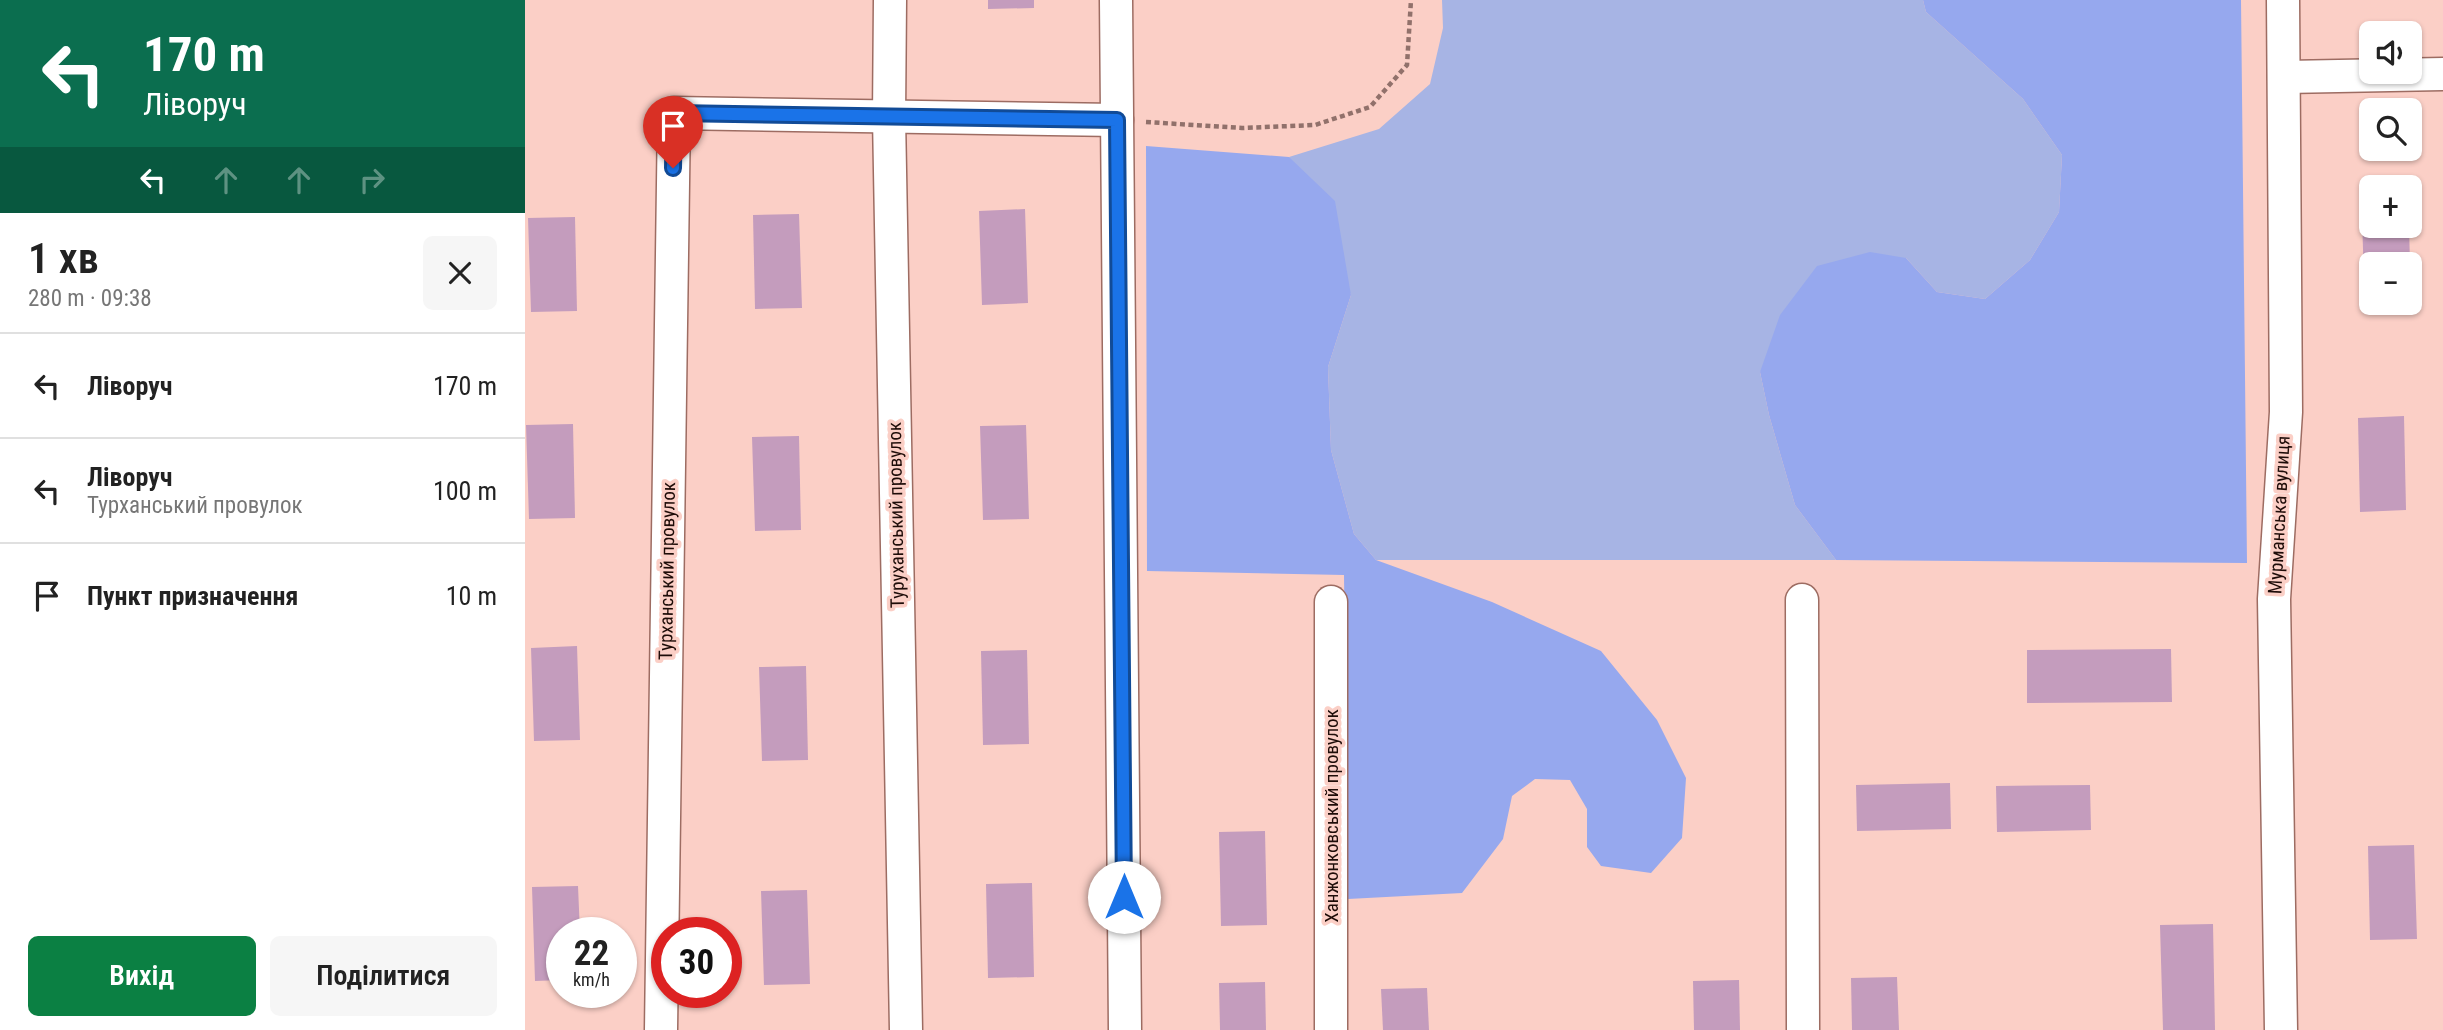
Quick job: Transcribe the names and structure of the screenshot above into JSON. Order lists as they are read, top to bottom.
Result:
{
  "streets": {
    "street": [
      "Туруханський провулок",
      "Мурманська вулиця",
      "Турханський провулок",
      "Ханжонковський провулок"
    ]
  },
  "crossings": [
    ["Туруханський провулок", "Турханський провулок"]
  ],
  "page": {
    "turn": ["170 m", "Ліворуч"],
    "map_buttons": ["+", "−"],
    "heading": ["1 хв", "280 m · 09:38"],
    "list": [
      {
        "name": "Ліворуч",
        "value": "170 m"
      },
      {
        "name": "Ліворуч",
        "note": "Турханський провулок",
        "value": "100 m"
      },
      {
        "name": "Пункт призначення",
        "value": "10 m"
      }
    ],
    "speed": "22 km/h",
    "limit": "30",
    "buttons": ["Вихід", "Поділитися"]
  }
}
